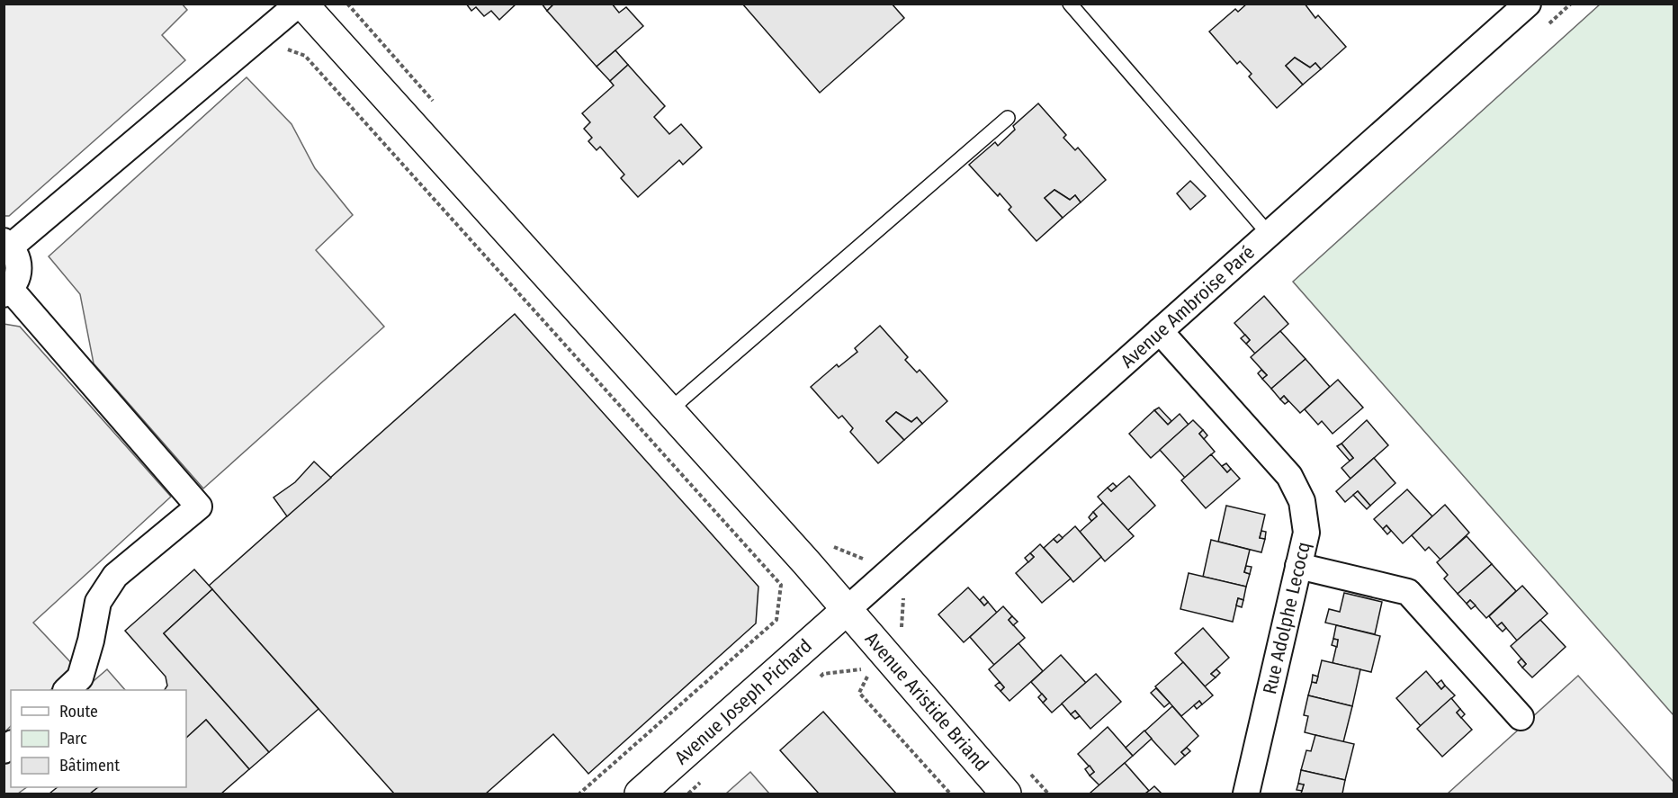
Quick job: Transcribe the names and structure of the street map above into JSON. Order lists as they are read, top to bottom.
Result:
{
  "streets": {
    "street": [
      "Avenue Ambroise Paré",
      "Rue Adolphe Lecocq",
      "Avenue Joseph Pichard",
      "Avenue Aristide Briand"
    ]
  },
  "crossings": [
    ["Avenue Ambroise Paré", "Rue Adolphe Lecocq"],
    ["Avenue Ambroise Paré", "Avenue Joseph Pichard"],
    ["Avenue Ambroise Paré", "Avenue Aristide Briand"],
    ["Avenue Joseph Pichard", "Avenue Aristide Briand"]
  ],
  "legend": ["Route", "Parc", "Bâtiment"]
}
